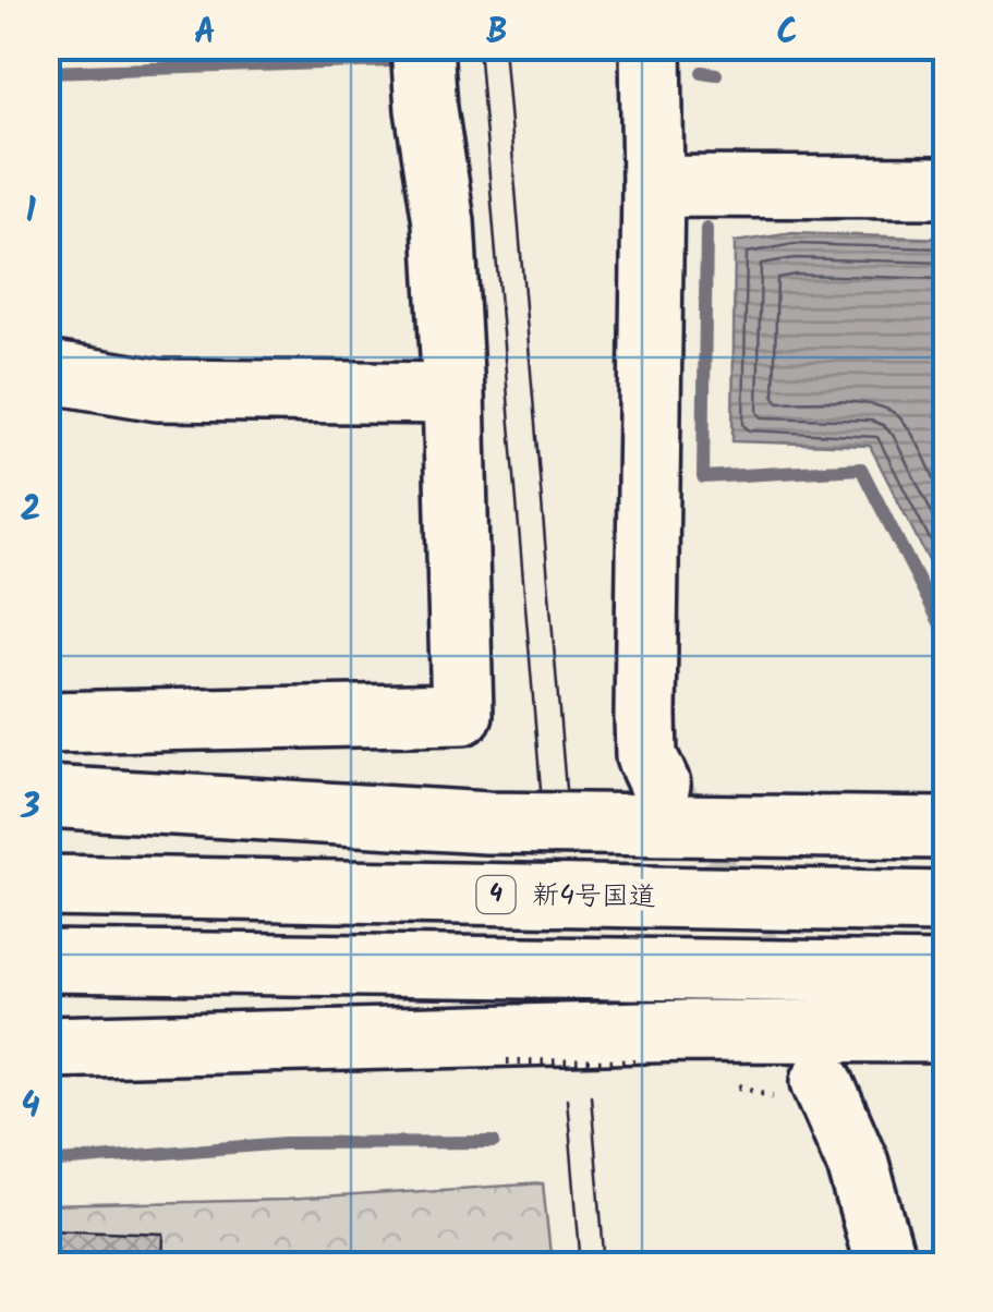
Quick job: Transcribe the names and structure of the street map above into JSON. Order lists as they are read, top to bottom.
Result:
{
  "streets": {
    "main road": ["4", "新4号国道"]
  },
  "grid": {
    "columns": ["A", "B", "C"],
    "rows": [
      "1",
      "2",
      "3",
      "4"
    ]
  }
}
